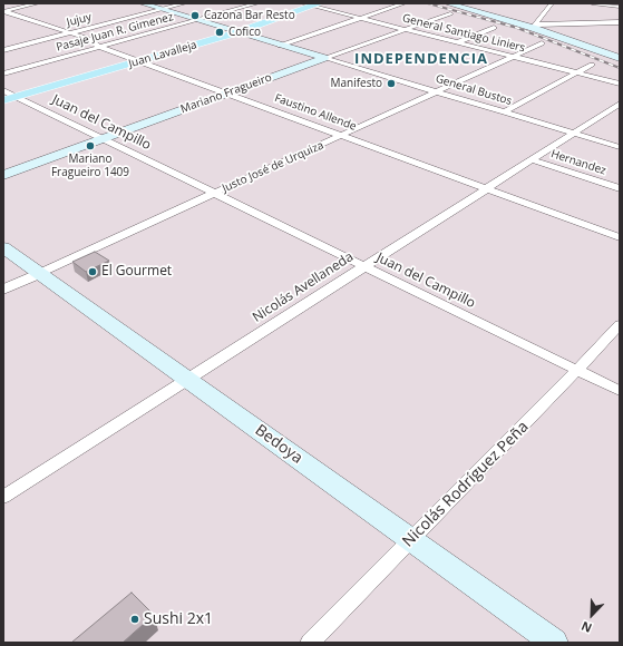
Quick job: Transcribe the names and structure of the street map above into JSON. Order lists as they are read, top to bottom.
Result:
{
  "streets": {
    "main road": [
      "Juan Lavalleja",
      "General Bustos",
      "Mariano Fragueiro",
      "Bedoya"
    ],
    "street": [
      "Jujuy",
      "Pasaje Juan R. Gimenez",
      "General Santiago Liniers",
      "Faustino Allende",
      "Juan del Campillo",
      "Hernandez",
      "Justo José de Urquiza",
      "Nicolás Avellaneda",
      "Nicolás Rodríguez Peña"
    ]
  },
  "crossings": [
    ["Jujuy", "General Bustos"],
    ["Jujuy", "Faustino Allende"],
    ["Pasaje Juan R. Gimenez", "General Bustos"],
    ["Pasaje Juan R. Gimenez", "Faustino Allende"],
    ["General Santiago Liniers", "Juan Lavalleja"],
    ["General Santiago Liniers", "Mariano Fragueiro"],
    ["General Santiago Liniers", "Justo José de Urquiza"],
    ["Juan Lavalleja", "General Bustos"],
    ["Juan Lavalleja", "Faustino Allende"],
    ["Juan Lavalleja", "Juan del Campillo"],
    ["General Bustos", "Mariano Fragueiro"],
    ["General Bustos", "Justo José de Urquiza"],
    ["General Bustos", "Nicolás Avellaneda"],
    ["Mariano Fragueiro", "Faustino Allende"],
    ["Mariano Fragueiro", "Juan del Campillo"],
    ["Faustino Allende", "Justo José de Urquiza"],
    ["Faustino Allende", "Nicolás Avellaneda"],
    ["Juan del Campillo", "Justo José de Urquiza"],
    ["Juan del Campillo", "Nicolás Avellaneda"],
    ["Juan del Campillo", "Nicolás Rodríguez Peña"],
    ["Hernandez", "Nicolás Avellaneda"],
    ["Justo José de Urquiza", "Bedoya"],
    ["Nicolás Avellaneda", "Bedoya"],
    ["Bedoya", "Nicolás Rodríguez Peña"]
  ],
  "districts": ["INDEPENDENCIA"],
  "places": [
    "Cazona Bar Resto",
    "Cofico",
    "Manifesto",
    "Mariano Fragueiro 1409",
    "El Gourmet",
    "Sushi 2x1"
  ],
  "north": "bottom left"
}
